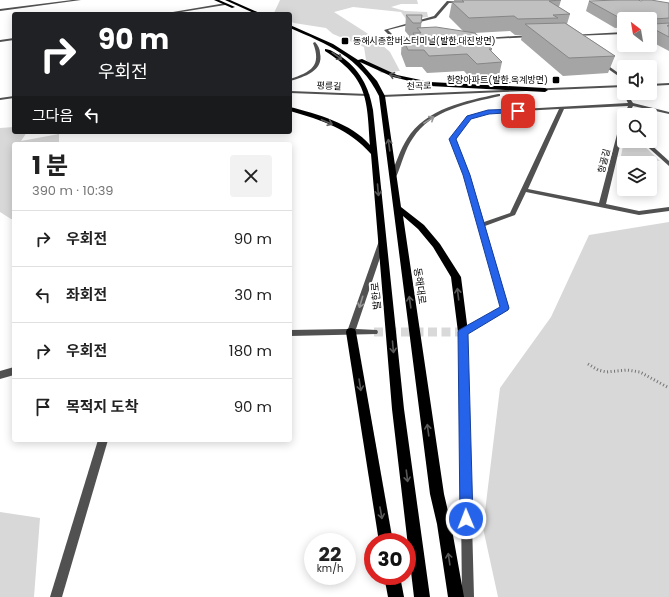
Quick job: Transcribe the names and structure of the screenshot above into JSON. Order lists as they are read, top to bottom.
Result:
{
  "streets": {
    "main road": ["동해대로", "발한로"],
    "street": ["평릉길", "천곡로", "항골길"]
  },
  "crossings": [
    ["평릉길", "발한로"],
    ["천곡로", "동해대로"]
  ],
  "places": {
    "transit": ["동해시종합버스터미널(발한.대진방면)", "한양아파트(발한.옥계방면)"]
  },
  "north": "top left",
  "page": {
    "turn": ["90 m", "우회전"],
    "then": "그다음",
    "heading": ["1 분", "390 m · 10:39"],
    "list": [
      {
        "name": "우회전",
        "value": "90 m"
      },
      {
        "name": "좌회전",
        "value": "30 m"
      },
      {
        "name": "우회전",
        "value": "180 m"
      },
      {
        "name": "목적지 도착",
        "value": "90 m"
      }
    ],
    "speed": "22 km/h",
    "limit": "30"
  }
}
